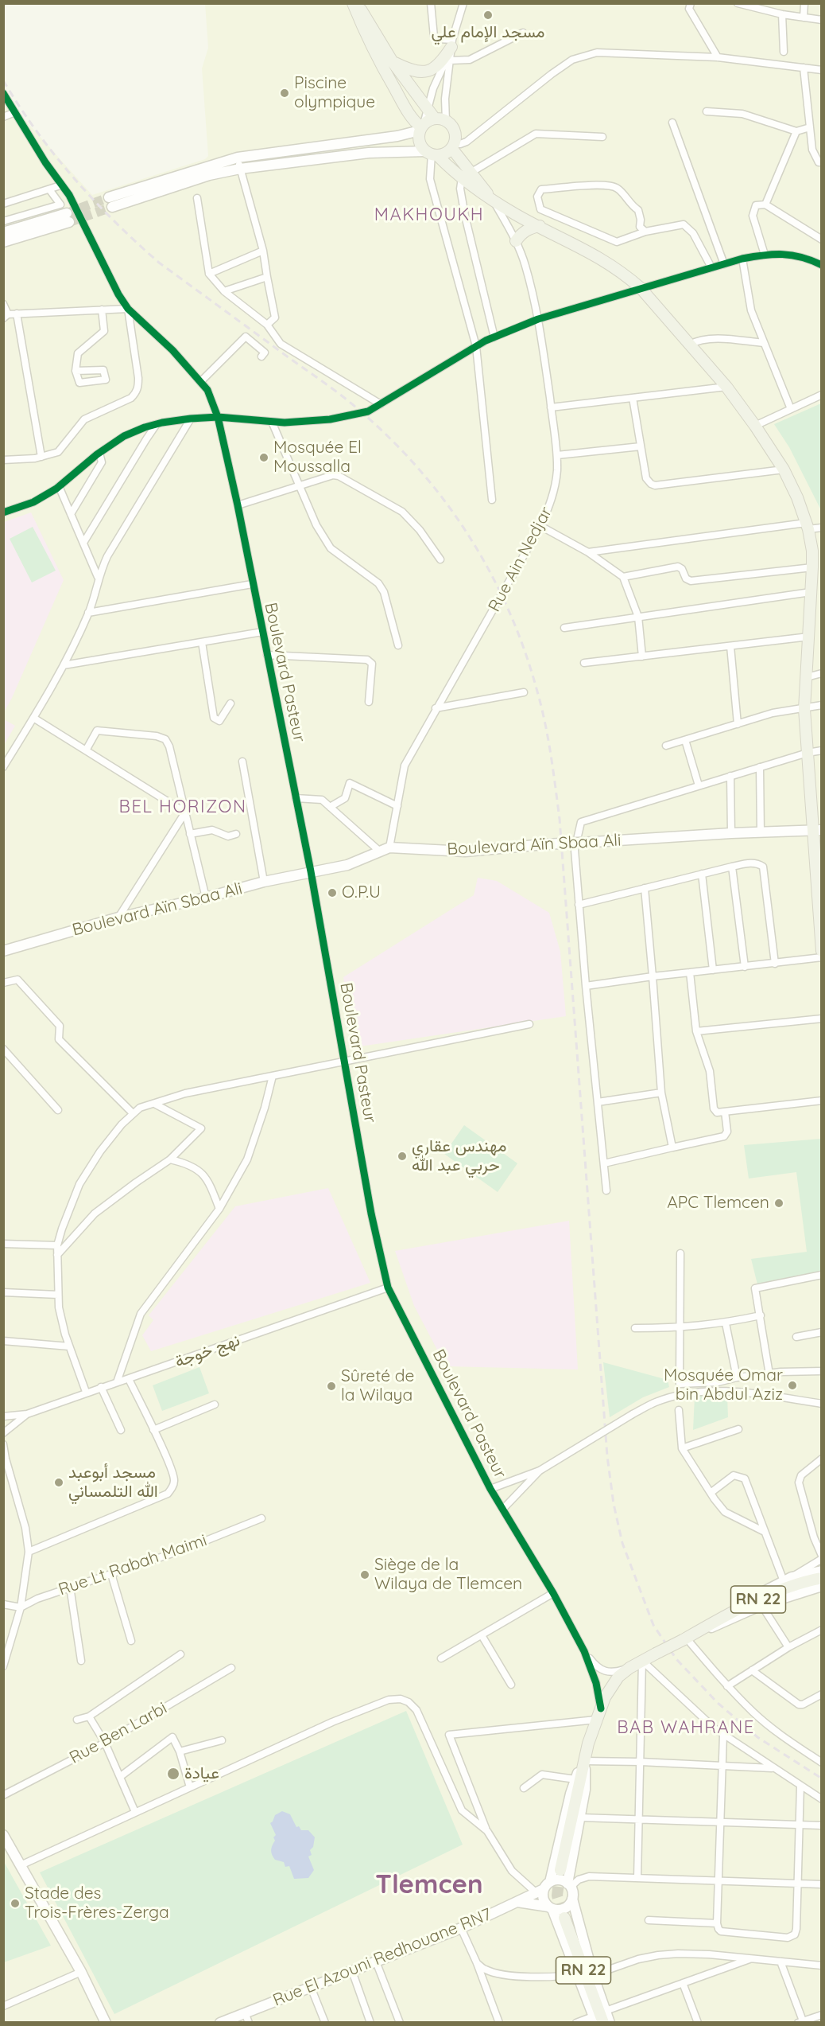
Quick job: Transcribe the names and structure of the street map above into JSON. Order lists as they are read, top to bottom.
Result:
{
  "streets": {
    "main road": ["Boulevard Aïn Sbaa Ali", "RN 22", "Rue El Azouni Redhouane RN7"],
    "street": [
      "Rue Ain Nedjar",
      "Boulevard Pasteur",
      "نهج خوجة",
      "Rue Lt Rabah Maimi",
      "Rue Ben Larbi"
    ]
  },
  "crossings": [
    ["Rue Ain Nedjar", "Boulevard Aïn Sbaa Ali"],
    ["Boulevard Pasteur", "Boulevard Aïn Sbaa Ali"],
    ["Boulevard Pasteur", "نهج خوجة"]
  ],
  "districts": [
    "MAKHOUKH",
    "BEL HORIZON",
    "BAB WAHRANE",
    "Tlemcen"
  ],
  "places": [
    "مسجد الإمام علي",
    "Piscine olympique",
    "Mosquée El Moussalla",
    "O.P.U",
    "مهندس عقاري حربي عبد الله",
    "APC Tlemcen",
    "Mosquée Omar bin Abdul Aziz",
    "Sûreté de la Wilaya",
    "مسجد أبوعبد الله التلمساني",
    "Siège de la Wilaya de Tlemcen",
    "عيادة",
    "Stade des Trois-Frères-Zerga"
  ]
}
